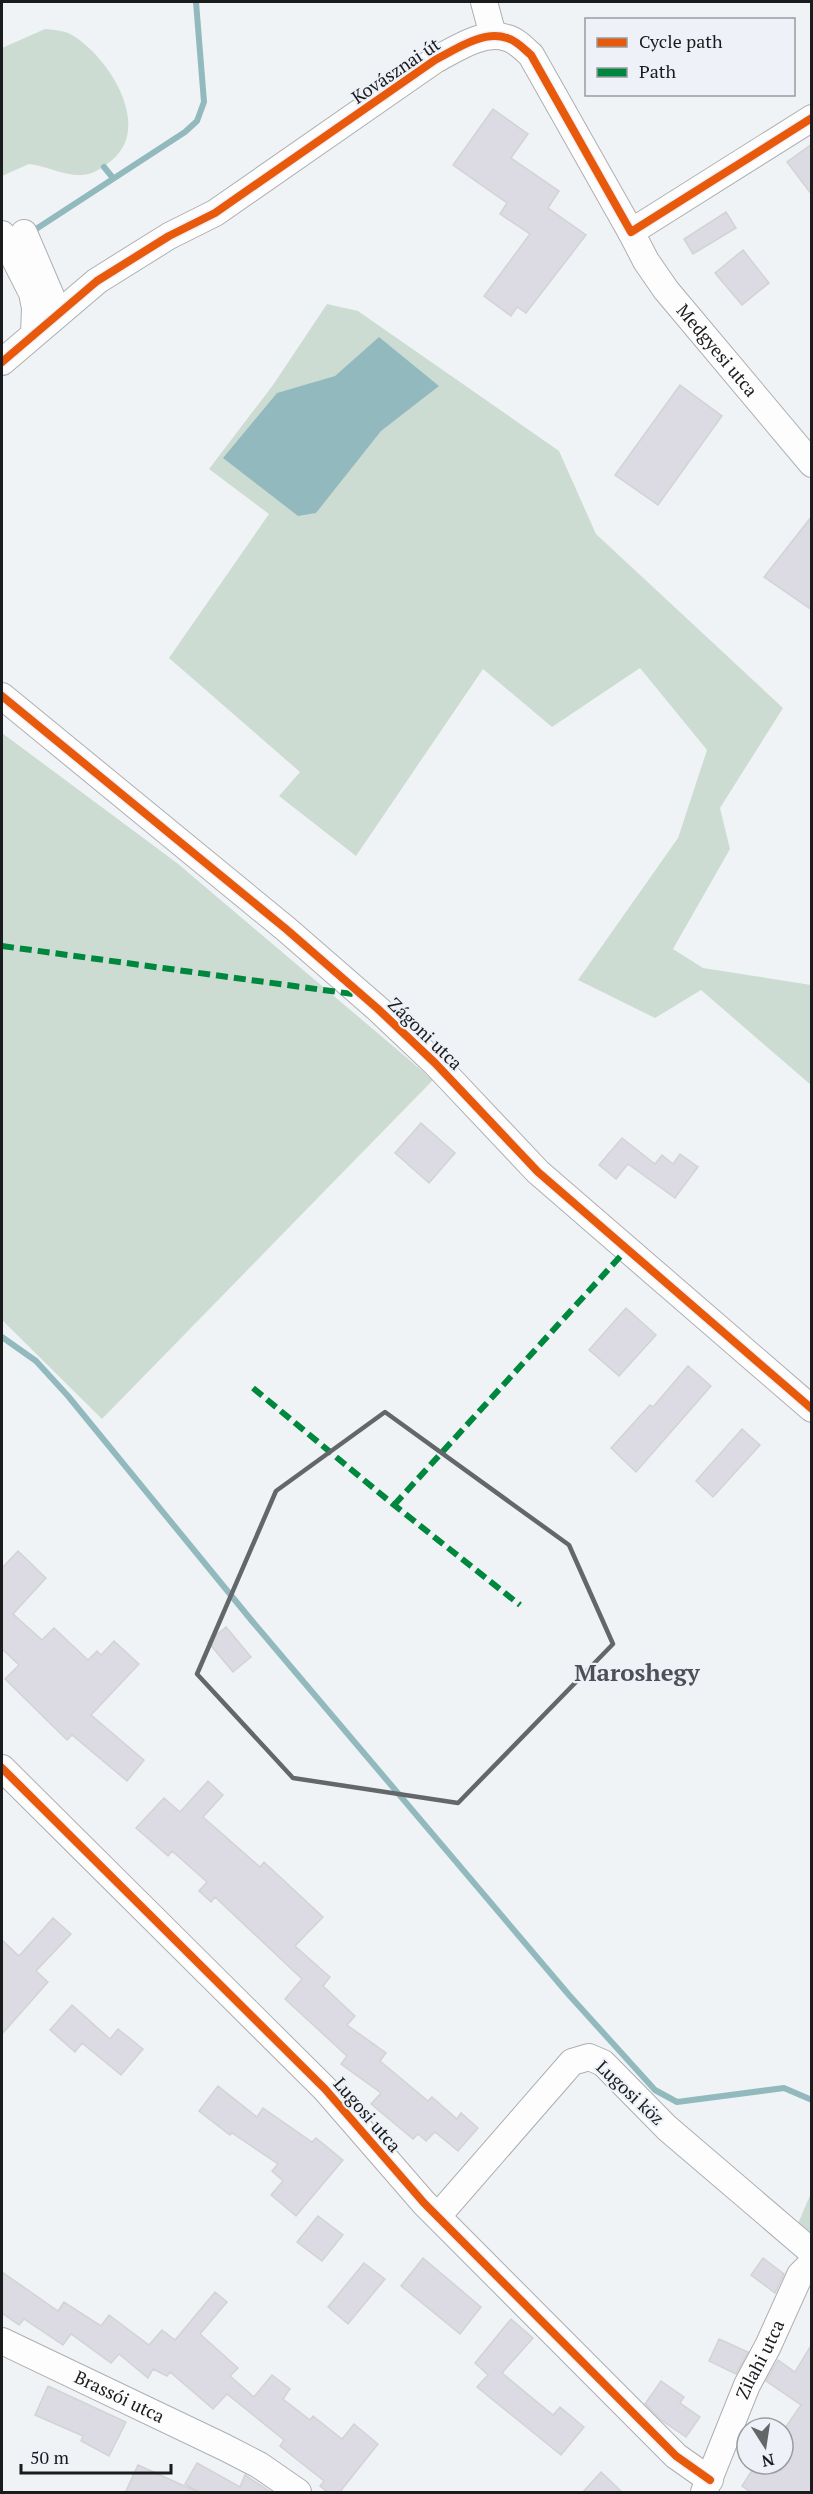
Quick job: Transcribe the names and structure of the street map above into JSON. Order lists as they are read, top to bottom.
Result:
{
  "streets": {
    "street": [
      "Kovásznai út",
      "Medgyesi utca",
      "Zágoni utca",
      "Lugosi köz",
      "Lugosi utca",
      "Zilahi utca",
      "Brassói utca"
    ]
  },
  "crossings": [
    ["Lugosi köz", "Lugosi utca"],
    ["Lugosi köz", "Zilahi utca"],
    ["Lugosi utca", "Zilahi utca"]
  ],
  "districts": ["Maroshegy"],
  "legend": ["Cycle path", "Path"],
  "scale_bar": "50 m",
  "north": "bottom"
}
